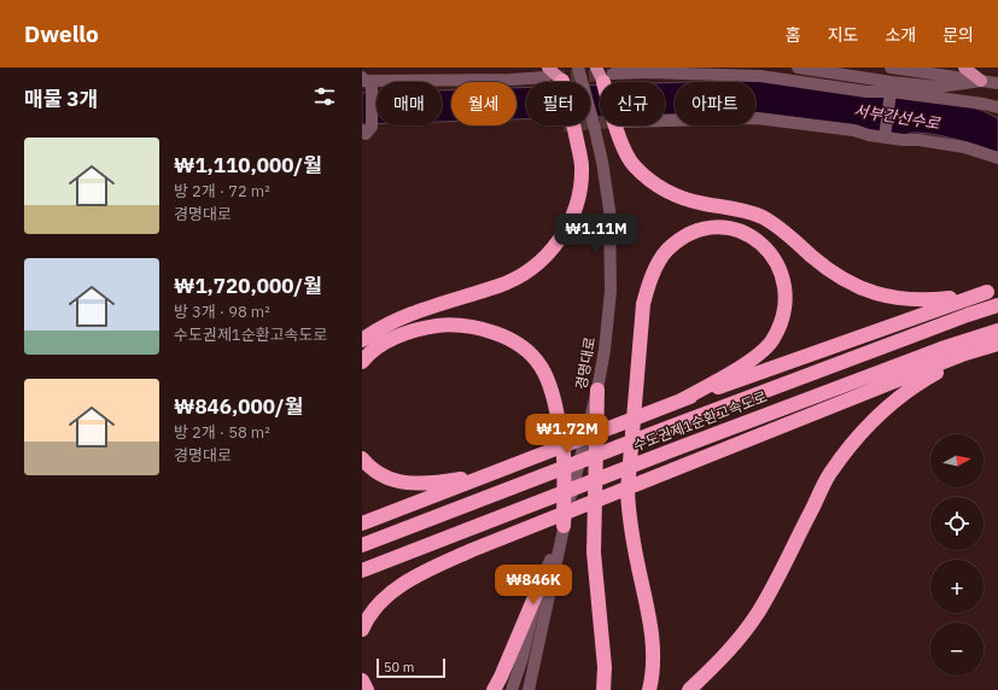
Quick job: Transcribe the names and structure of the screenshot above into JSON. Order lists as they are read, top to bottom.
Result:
{
  "streets": {
    "highway": ["수도권제1순환고속도로"],
    "street": ["경명대로"]
  },
  "water": ["서부간선수로"],
  "scale_bar": "50 m",
  "north": "right",
  "page": {
    "header": "Dwello",
    "nav": [
      "홈",
      "지도",
      "소개",
      "문의"
    ],
    "heading": "매물 3개",
    "chip": [
      "매매",
      "월세",
      "필터",
      "신규",
      "아파트"
    ],
    "list": [
      {
        "name": "₩1,110,000/월",
        "note": "방 2개 · 72 m² · 경명대로"
      },
      {
        "name": "₩1,720,000/월",
        "note": "방 3개 · 98 m² · 수도권제1순환고속도로"
      },
      {
        "name": "₩846,000/월",
        "note": "방 2개 · 58 m² · 경명대로"
      }
    ],
    "price": ["₩1.11M", "₩1.72M", "₩846K"],
    "map_buttons": ["+", "−"],
    "scale": "50 m"
  }
}
